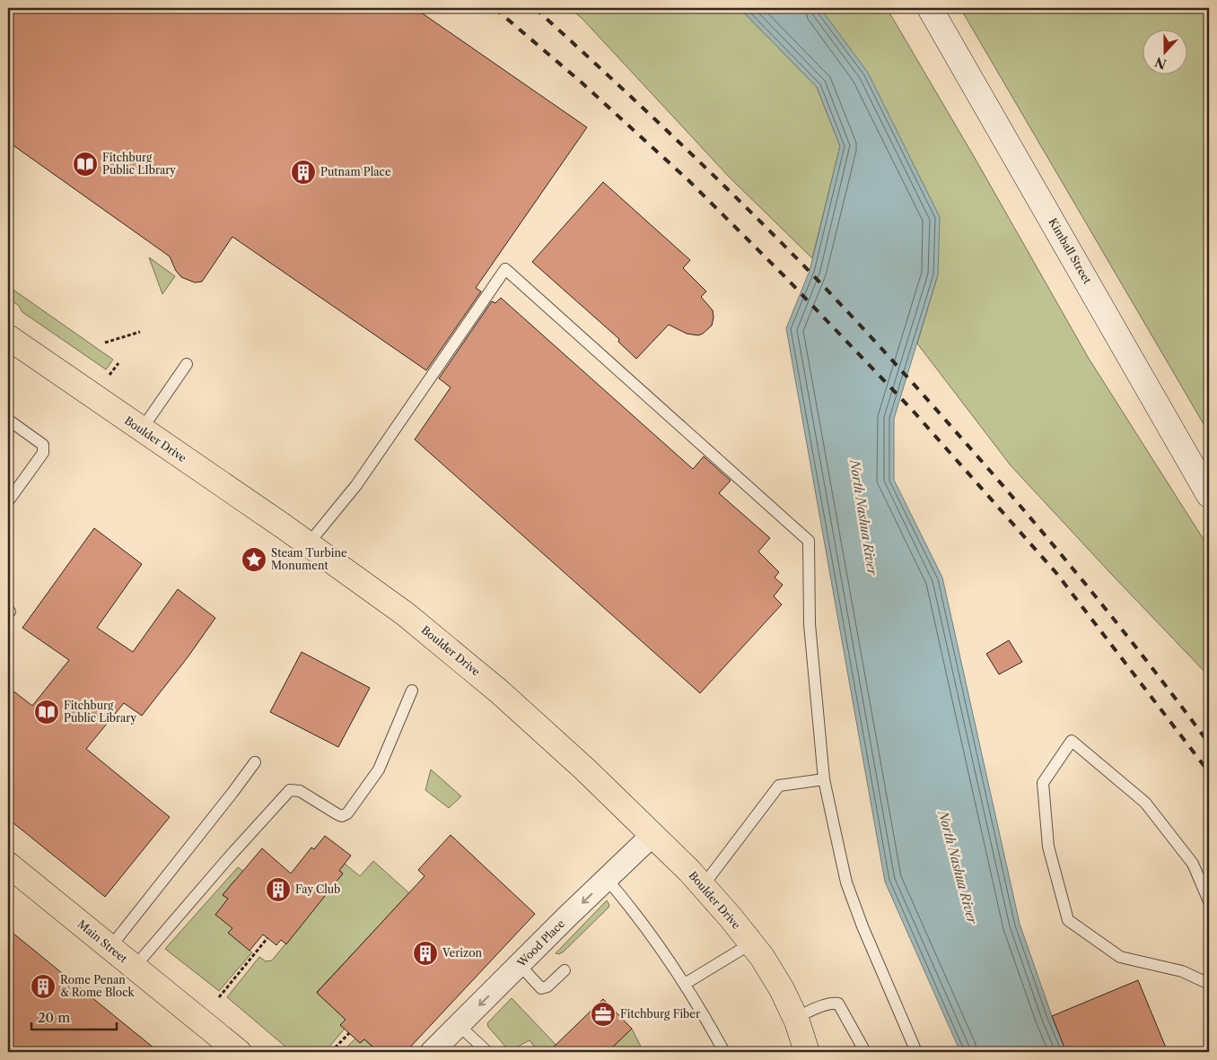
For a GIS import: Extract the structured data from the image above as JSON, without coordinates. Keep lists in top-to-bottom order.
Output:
{
  "streets": {
    "highway": ["Boulder Drive", "Main Street"],
    "main road": ["Kimball Street"],
    "street": ["Wood Place"]
  },
  "crossings": [
    ["Boulder Drive", "Wood Place"]
  ],
  "one_way": ["Wood Place"],
  "water": ["North Nashua River"],
  "places": {
    "library": ["Fitchburg Public LIbrary", "Fitchburg Public Library"],
    "building": [
      "Putnam Place",
      "Fay Club",
      "Verizon",
      "Rome Penan & Rome Block"
    ],
    "place": ["Steam Turbine Monument"],
    "office": ["Fitchburg Fiber"]
  },
  "scale_bar": "20 m",
  "north": "bottom"
}
